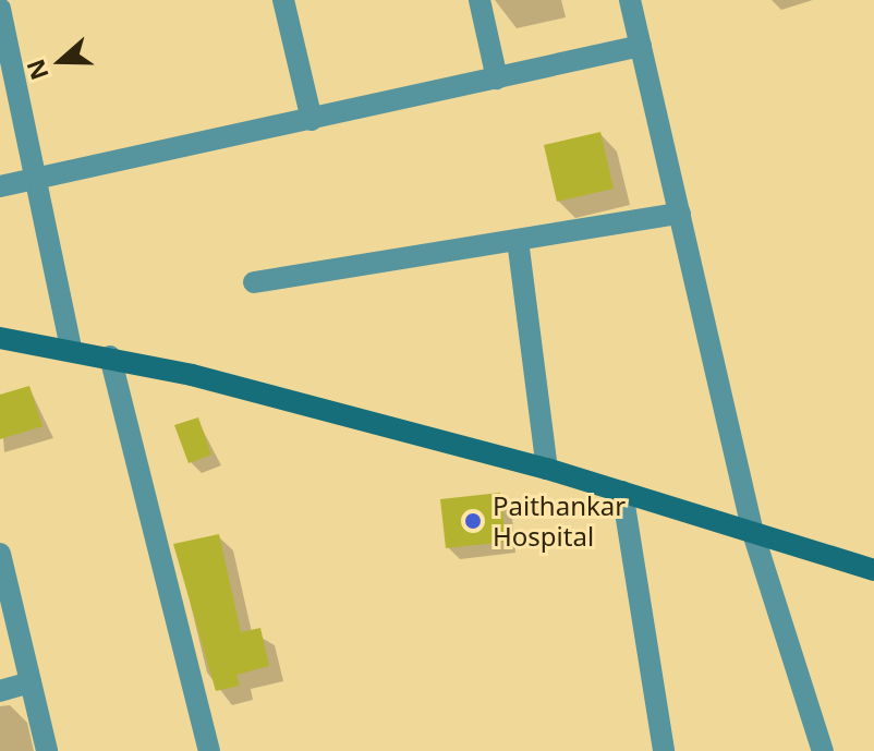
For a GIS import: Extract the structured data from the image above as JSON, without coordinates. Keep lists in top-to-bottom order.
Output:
{
  "places": ["Paithankar Hospital"],
  "north": "left"
}
